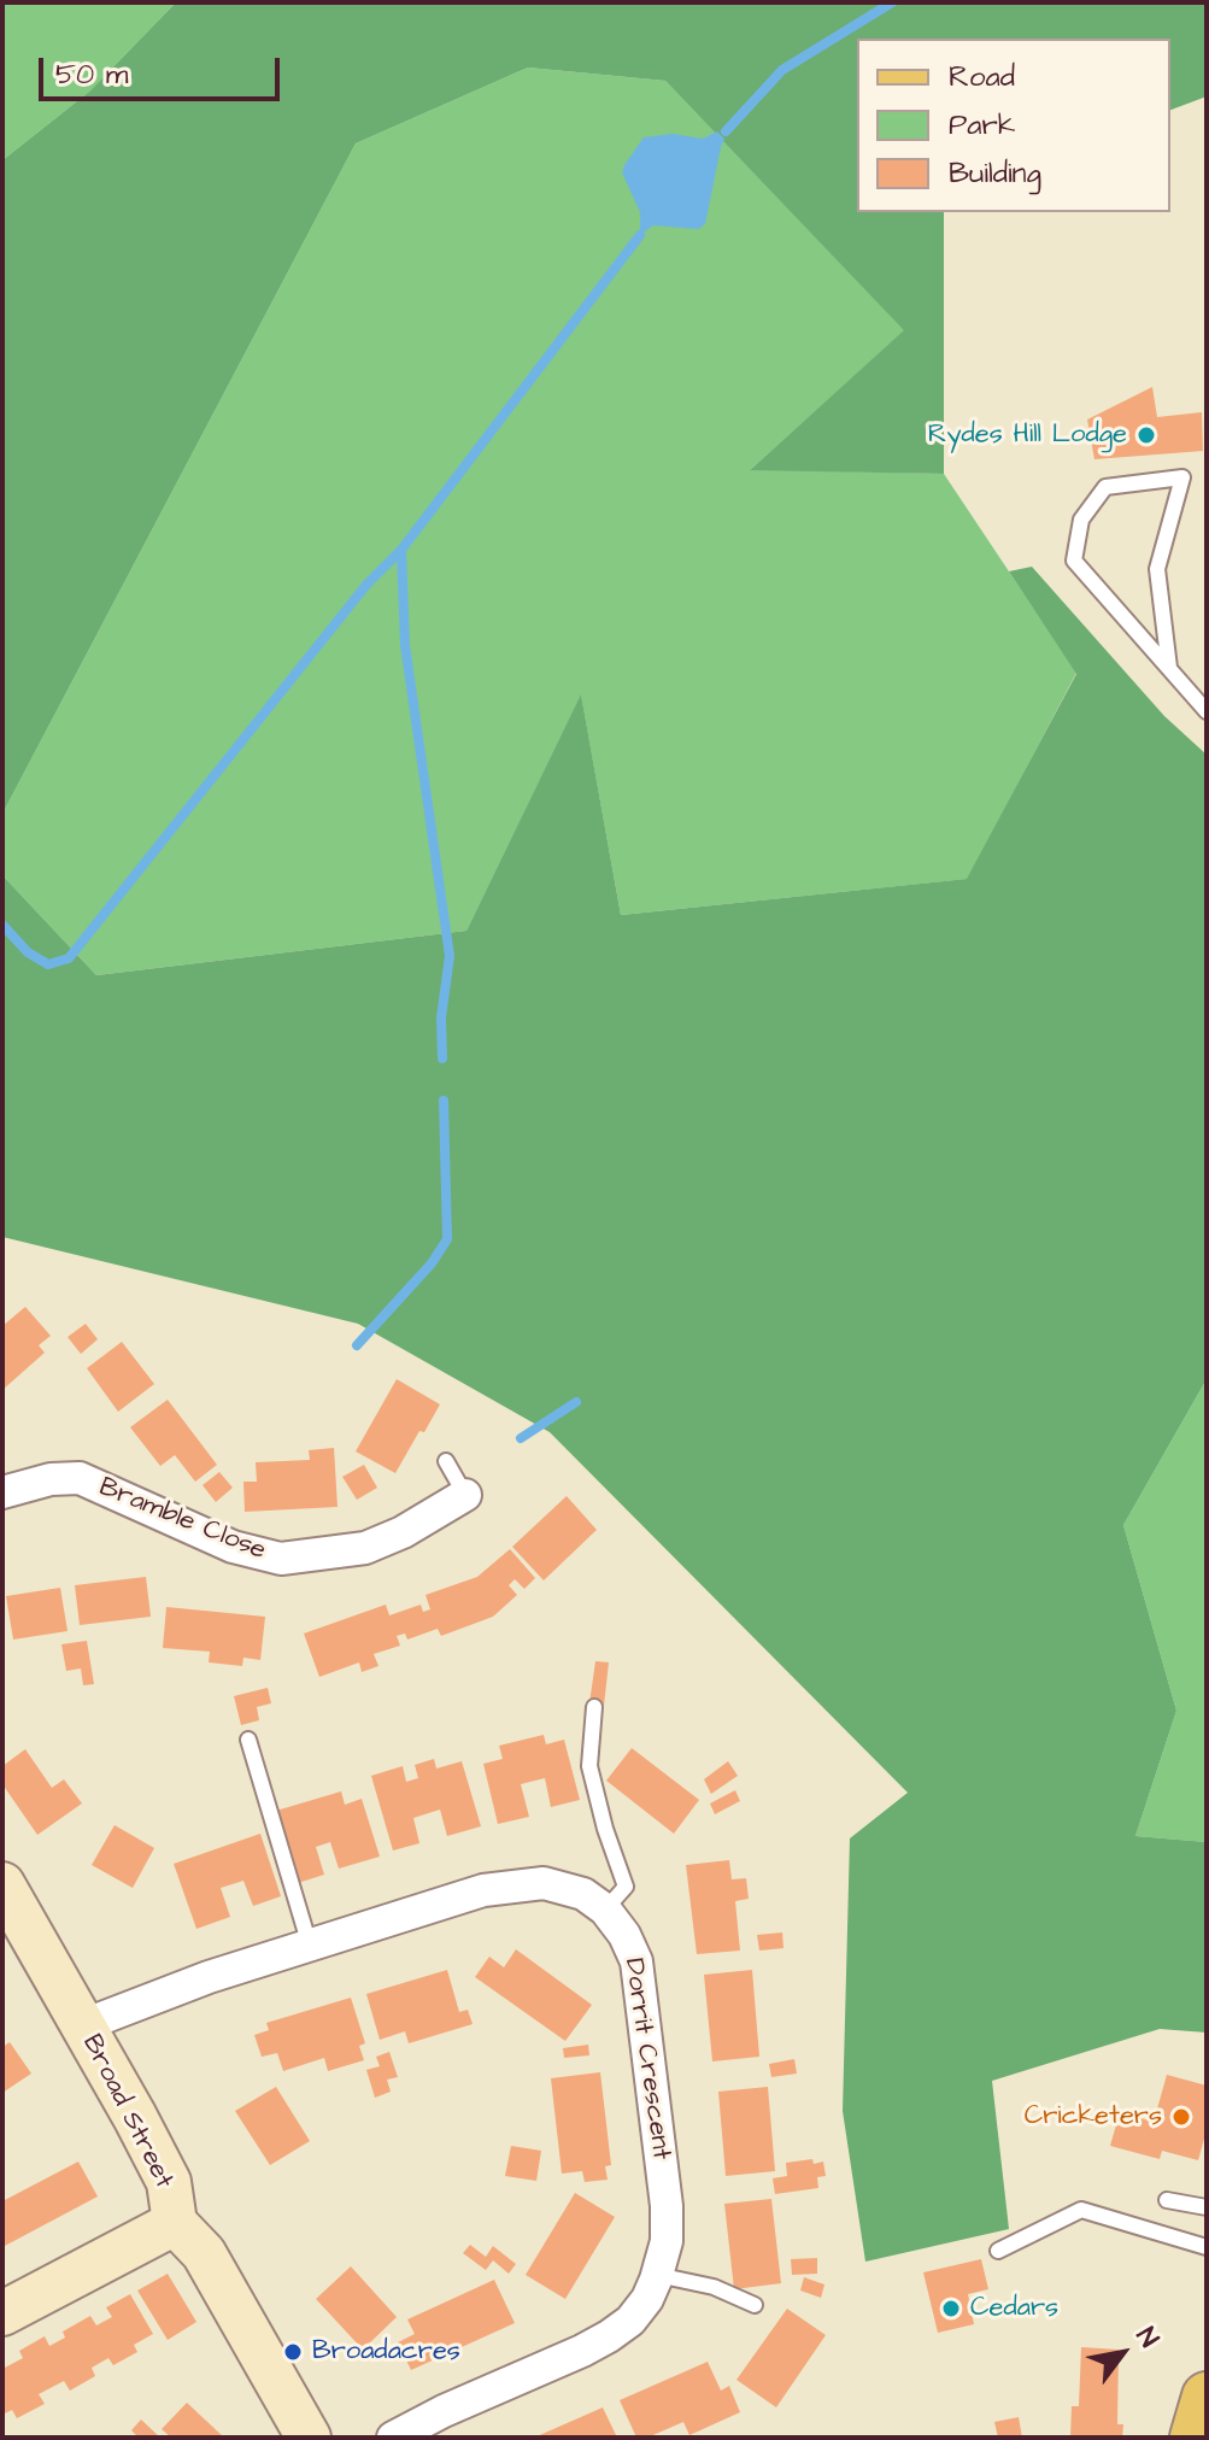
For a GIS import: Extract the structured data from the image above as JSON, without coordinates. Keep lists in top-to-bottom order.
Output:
{
  "streets": {
    "street": ["Bramble Close", "Dorrit Crescent", "Broad Street"]
  },
  "places": [
    "Rydes Hill Lodge",
    "Cricketers",
    "Cedars",
    "Broadacres"
  ],
  "legend": ["Road", "Park", "Building"],
  "scale_bar": "50 m",
  "north": "top right"
}
